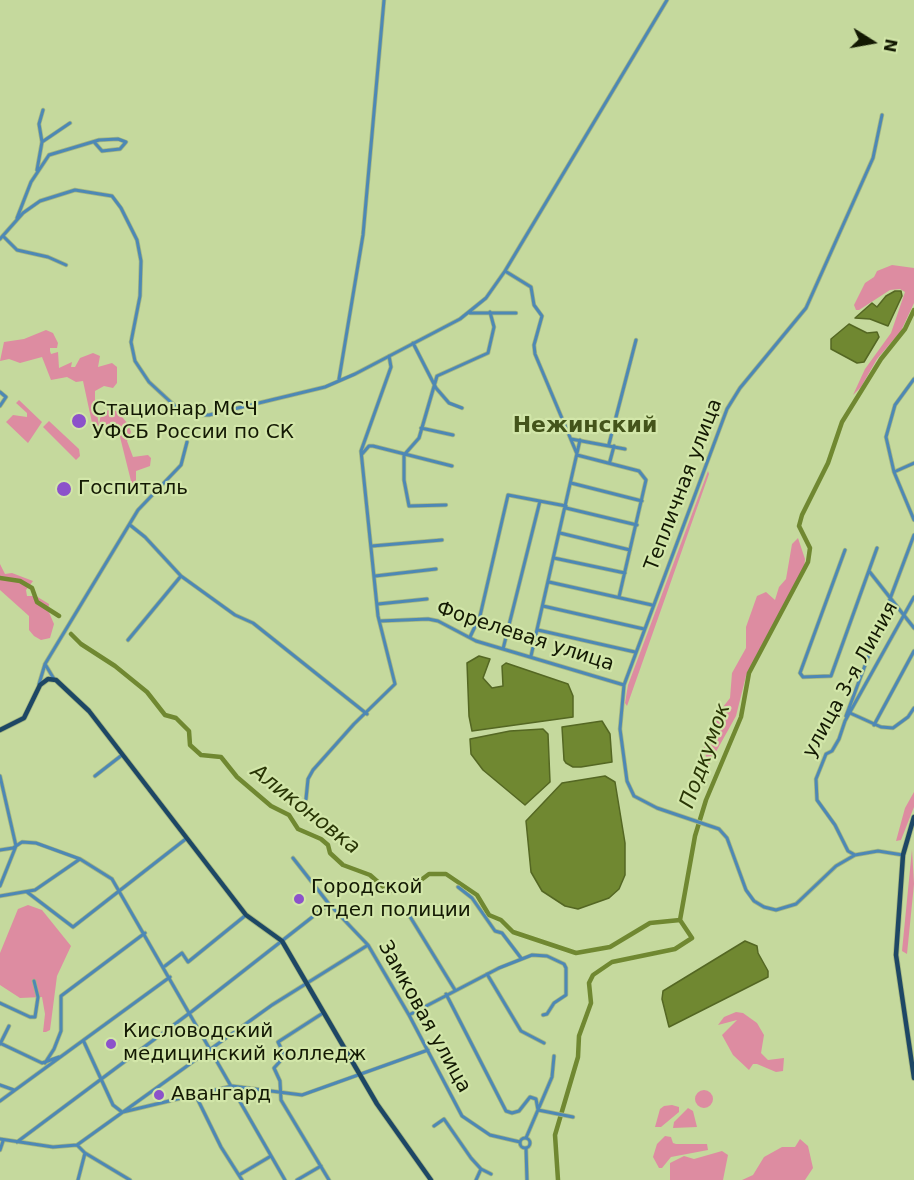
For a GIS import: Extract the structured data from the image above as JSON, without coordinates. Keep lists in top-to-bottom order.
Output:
{
  "streets": {
    "street": [
      "Тепличная улица",
      "Форелевая улица",
      "улица 3-я Линия",
      "Замковая улица"
    ]
  },
  "crossings": [
    ["Тепличная улица", "Форелевая улица"],
    ["Тепличная улица", "улица 3-я Линия"]
  ],
  "districts": ["Нежинский"],
  "water": ["Подкумок", "Аликоновка"],
  "places": [
    "Стационар МСЧ УФСБ России по СК",
    "Госпиталь",
    "Городской отдел полиции",
    "Кисловодский медицинский колледж",
    "Авангард"
  ],
  "north": "right"
}
